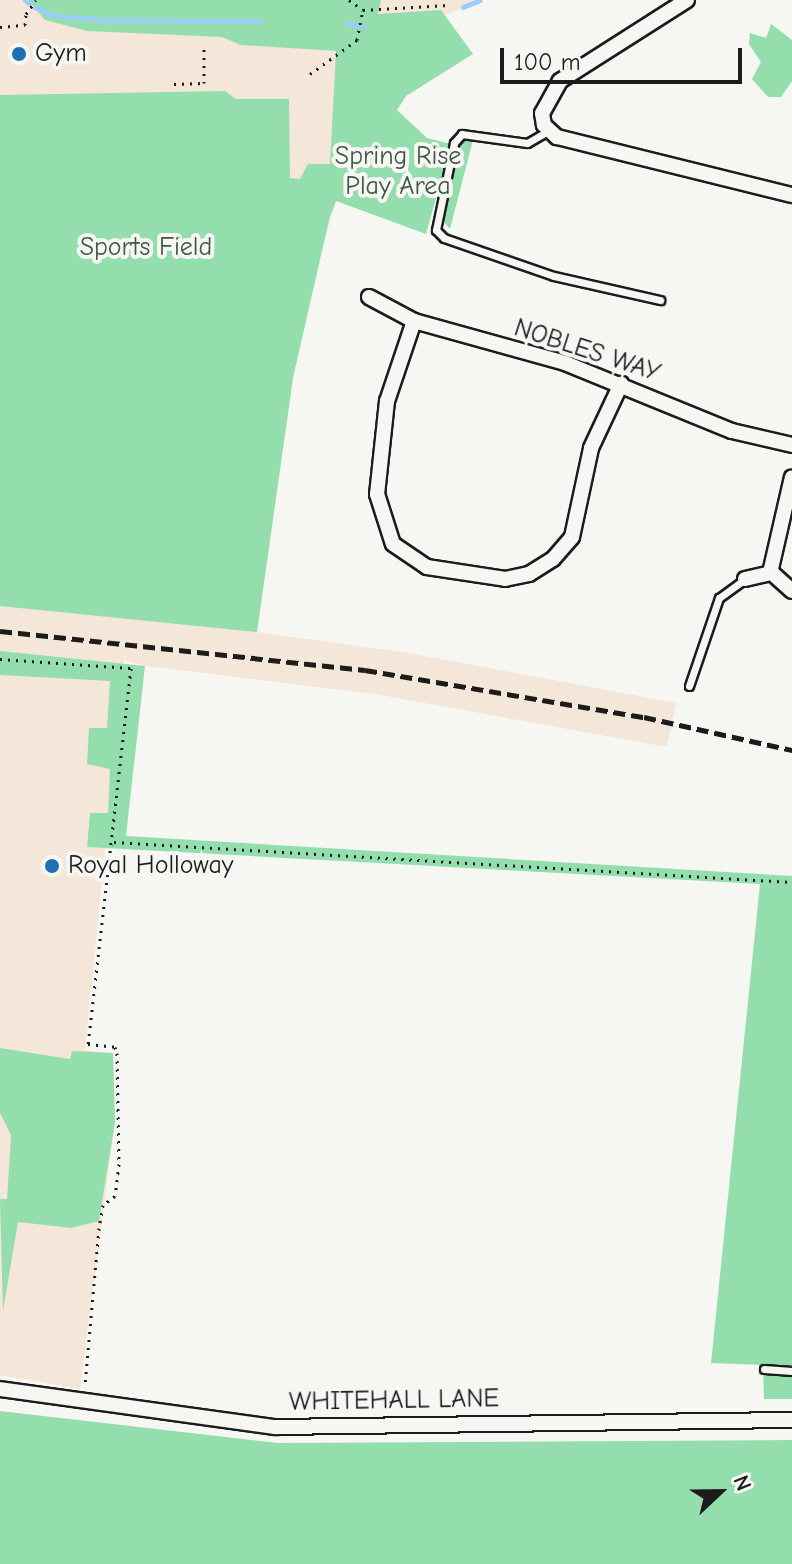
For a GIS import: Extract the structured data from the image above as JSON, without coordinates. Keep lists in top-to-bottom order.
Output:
{
  "streets": {
    "street": ["NOBLES WAY", "WHITEHALL LANE"]
  },
  "parks": ["Spring Rise Play Area", "Sports Field"],
  "places": ["Gym", "Royal Holloway"],
  "scale_bar": "100 m",
  "north": "right"
}
